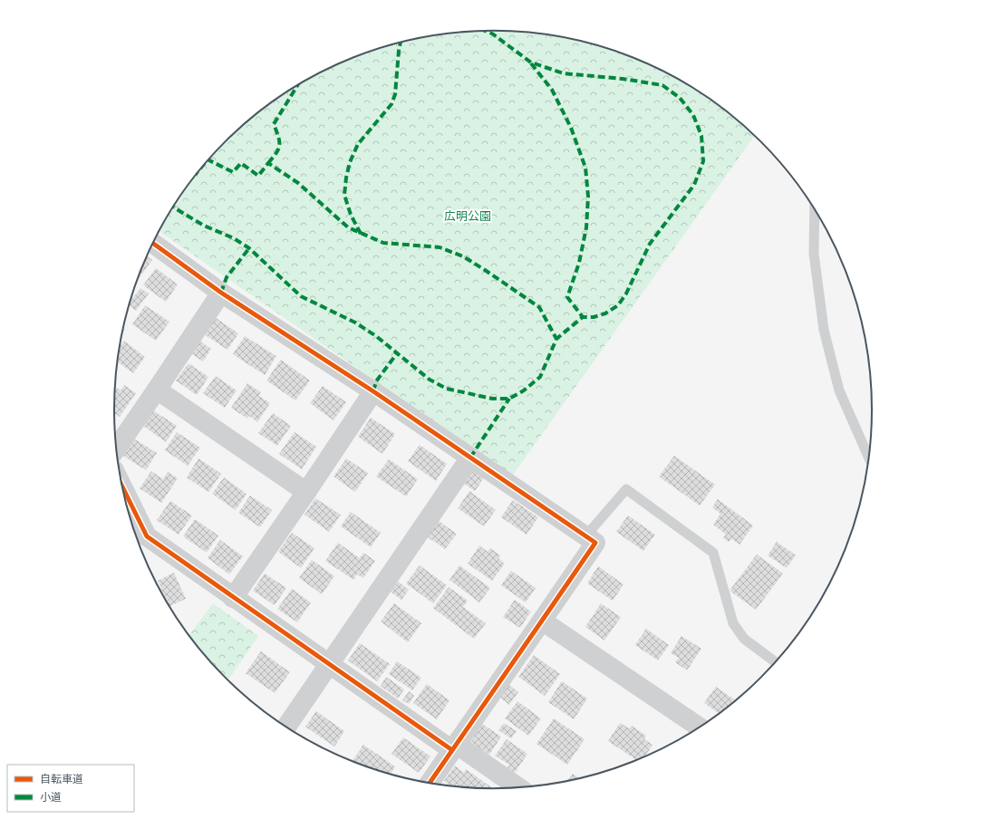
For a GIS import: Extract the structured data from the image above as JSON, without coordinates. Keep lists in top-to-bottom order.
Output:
{
  "parks": ["広明公園"],
  "legend": ["自転車道", "小道"]
}
